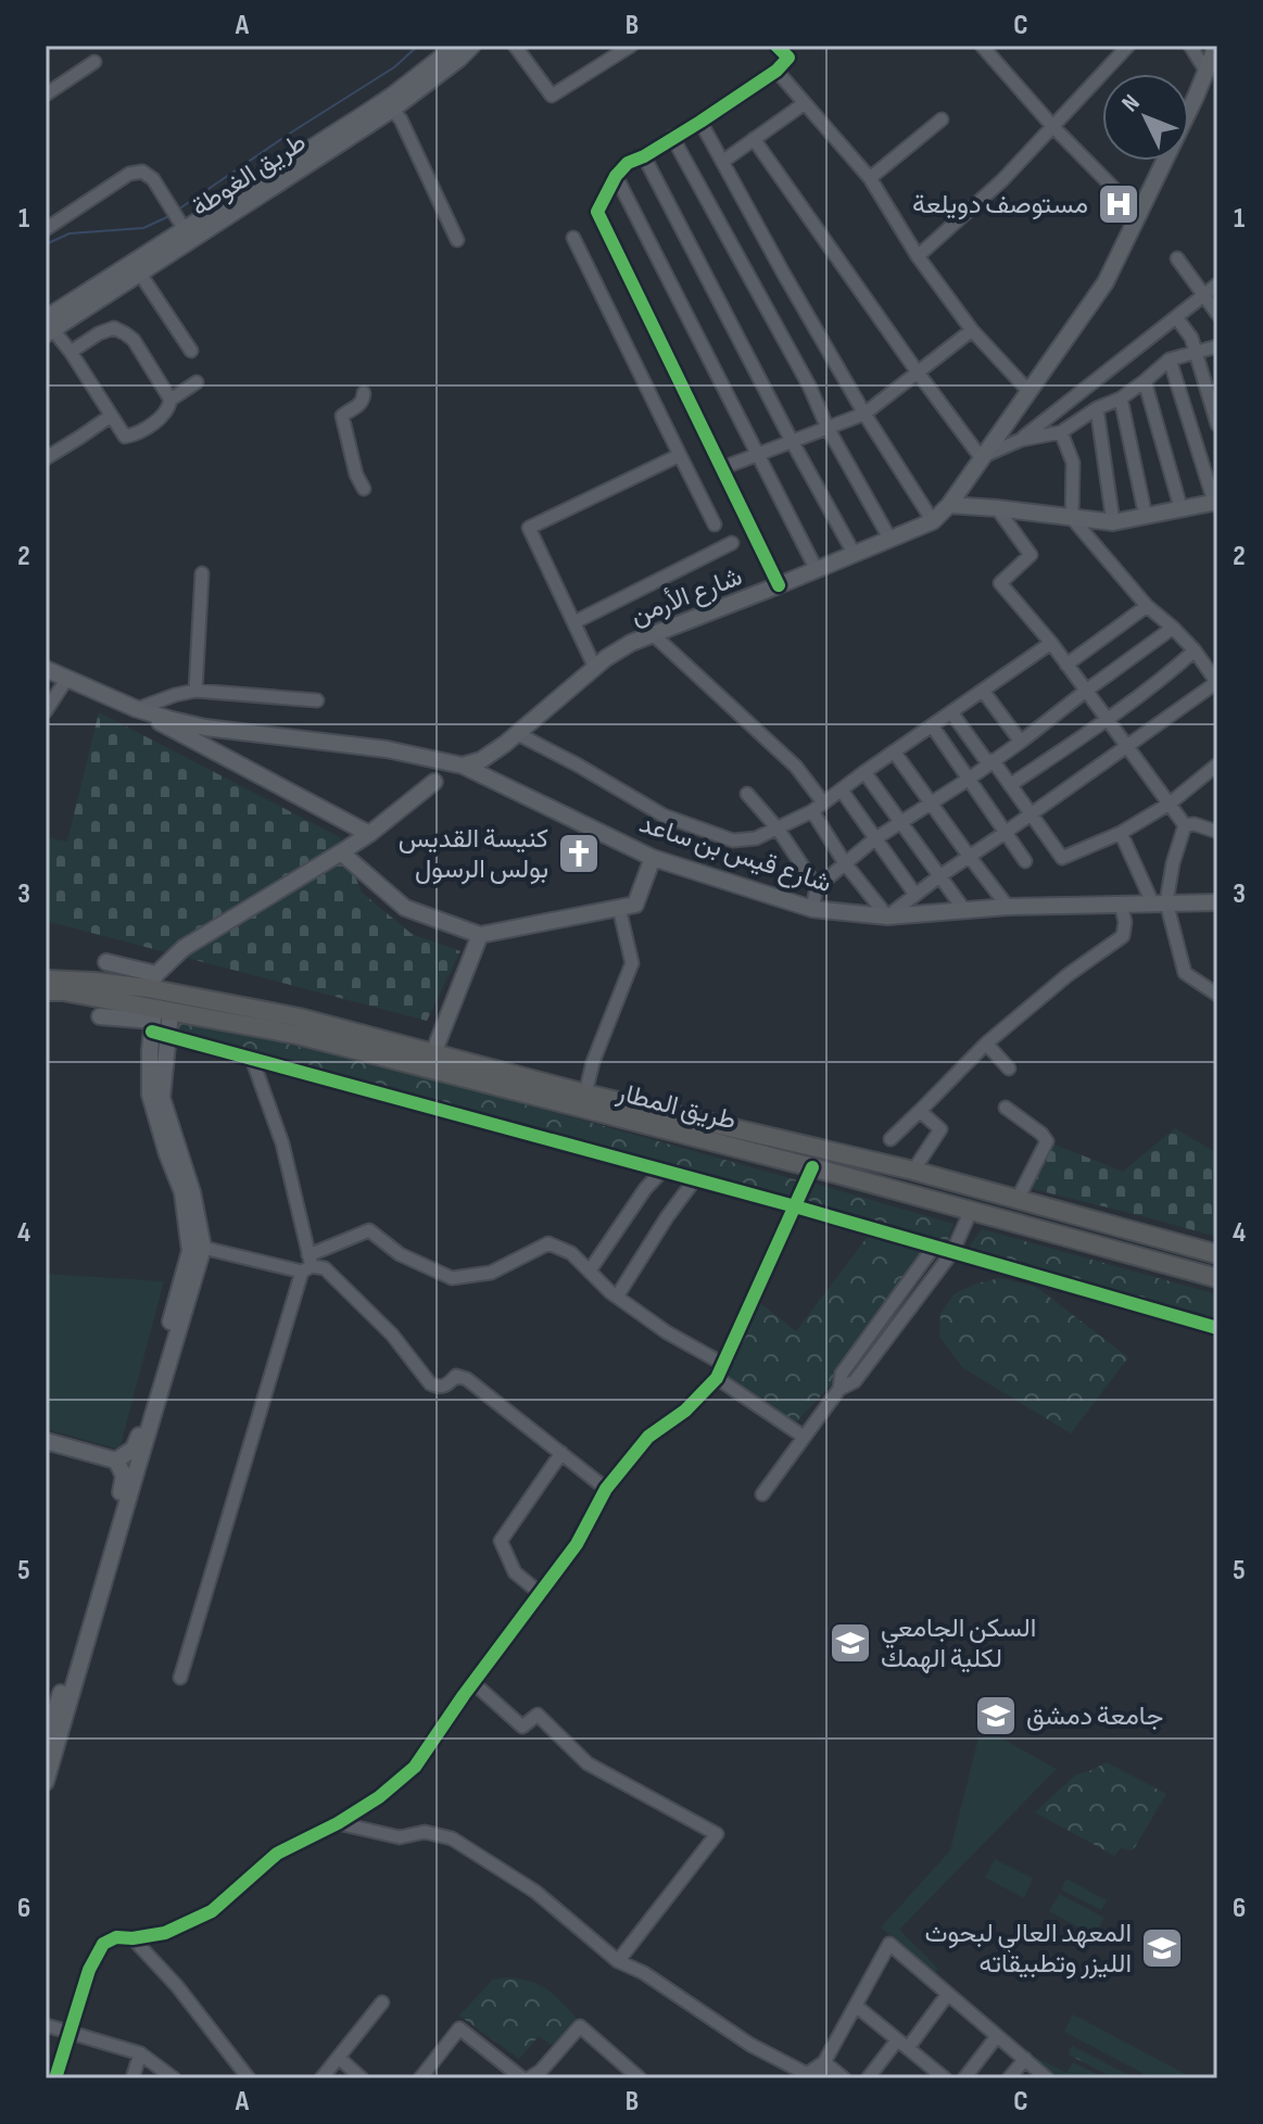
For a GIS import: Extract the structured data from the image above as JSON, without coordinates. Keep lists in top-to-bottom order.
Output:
{
  "streets": {
    "highway": ["طريق المطار"],
    "main road": ["طريق الغوطة", "شارع الأرمن", "شارع قيس بن ساعد"]
  },
  "crossings": [
    ["شارع الأرمن", "شارع قيس بن ساعد"]
  ],
  "places": {
    "hospital": ["مستوصف دويلعة"],
    "church": ["كنيسة القديس بولس الرسول"],
    "school or university": ["السكن الجامعي لكلية الهمك", "جامعة دمشق", "المعهد العالي لبحوث الليزر وتطبيقاته"]
  },
  "north": "top left",
  "grid": {
    "columns": ["A", "B", "C"],
    "rows": [
      "1",
      "2",
      "3",
      "4",
      "5",
      "6"
    ]
  }
}
